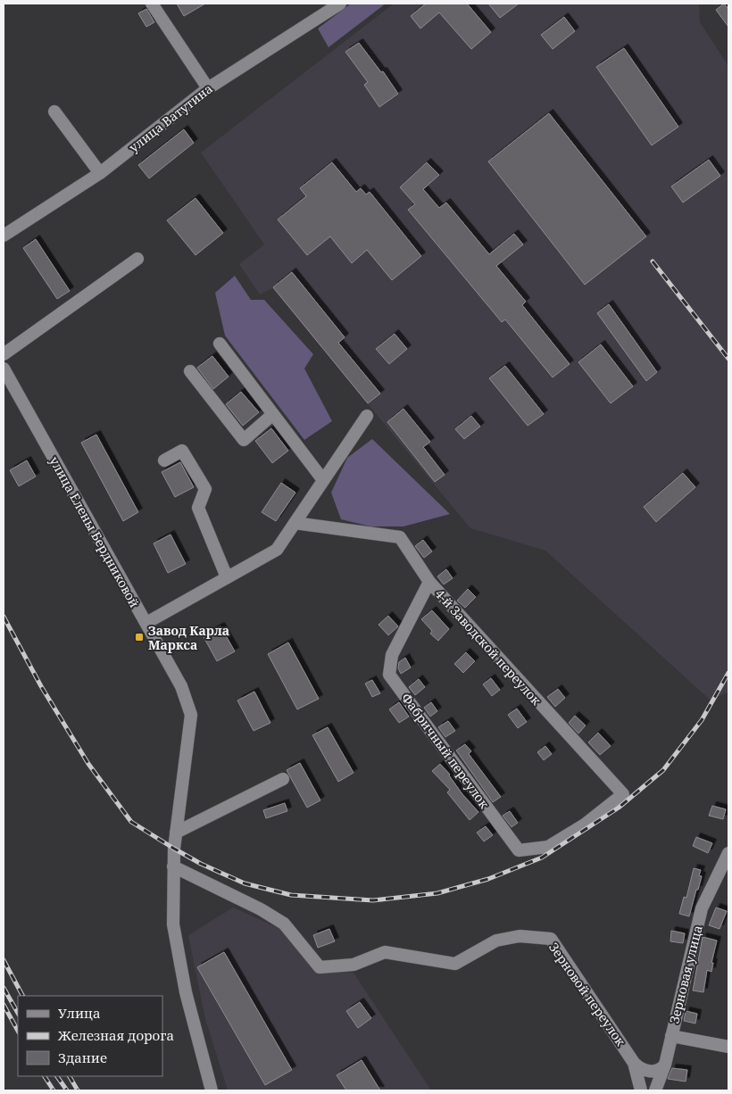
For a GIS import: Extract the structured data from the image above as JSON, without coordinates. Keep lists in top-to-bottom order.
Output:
{
  "streets": {
    "street": [
      "улица Ватутина",
      "улица Елены Бердниковой",
      "4-й Заводской переулок",
      "Фабричный переулок",
      "Зерновая улица",
      "Зерновой переулок"
    ]
  },
  "crossings": [
    ["улица Елены Бердниковой", "Зерновой переулок"],
    ["4-й Заводской переулок", "Фабричный переулок"]
  ],
  "places": {
    "transit": ["Завод Карла Маркса"]
  },
  "legend": ["Улица", "Железная дорога", "Здание"]
}
